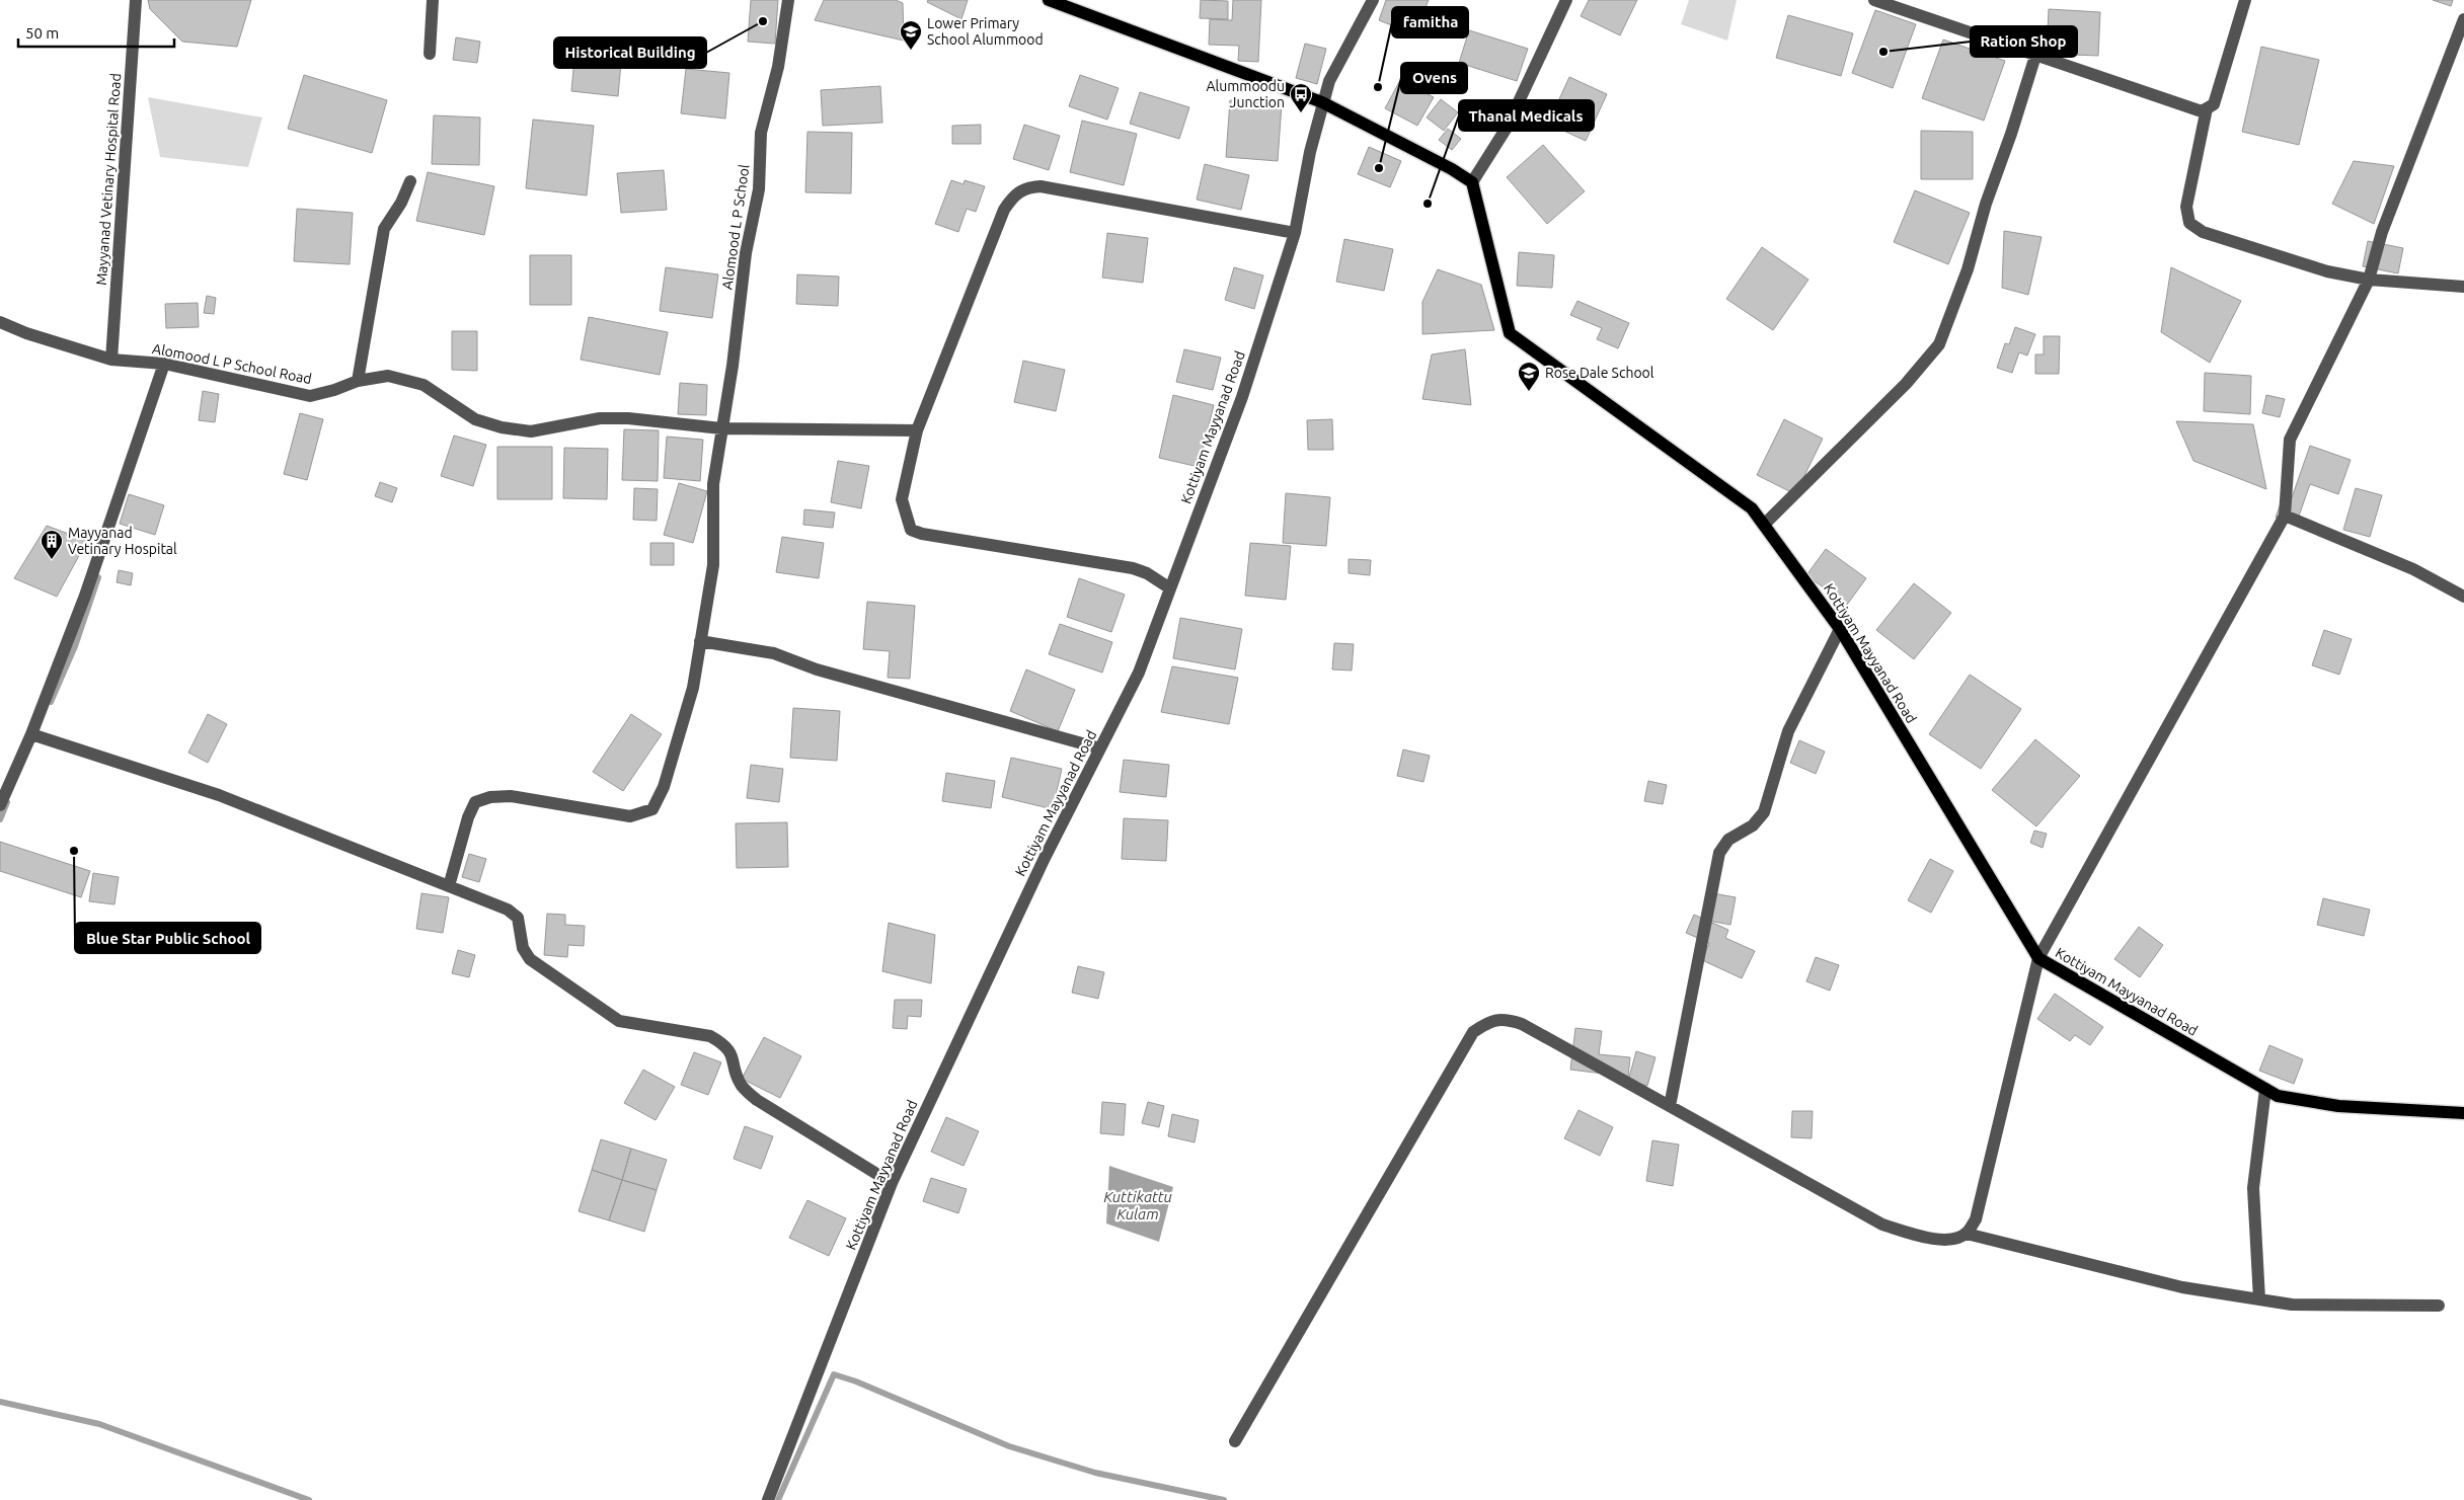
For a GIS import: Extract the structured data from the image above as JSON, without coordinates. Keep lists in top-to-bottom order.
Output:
{
  "streets": {
    "main road": ["Kottiyam Mayyanad Road"],
    "street": ["Mayyanad Vetinary Hospital Road", "Alomood L P School", "Alomood L P School Road"]
  },
  "crossings": [
    ["Mayyanad Vetinary Hospital Road", "Alomood L P School Road"],
    ["Alomood L P School", "Alomood L P School Road"]
  ],
  "water": ["Kuttikattu Kulam"],
  "places": {
    "other": [
      "Historical Building",
      "Ration Shop",
      "famitha",
      "Ovens",
      "Thanal Medicals",
      "Blue Star Public School"
    ],
    "school or university": ["Lower Primary School Alummood", "Rose Dale School"],
    "bus stop": ["Alummoodu Junction"],
    "building": ["Mayyanad Vetinary Hospital"]
  },
  "scale_bar": "50 m"
}
